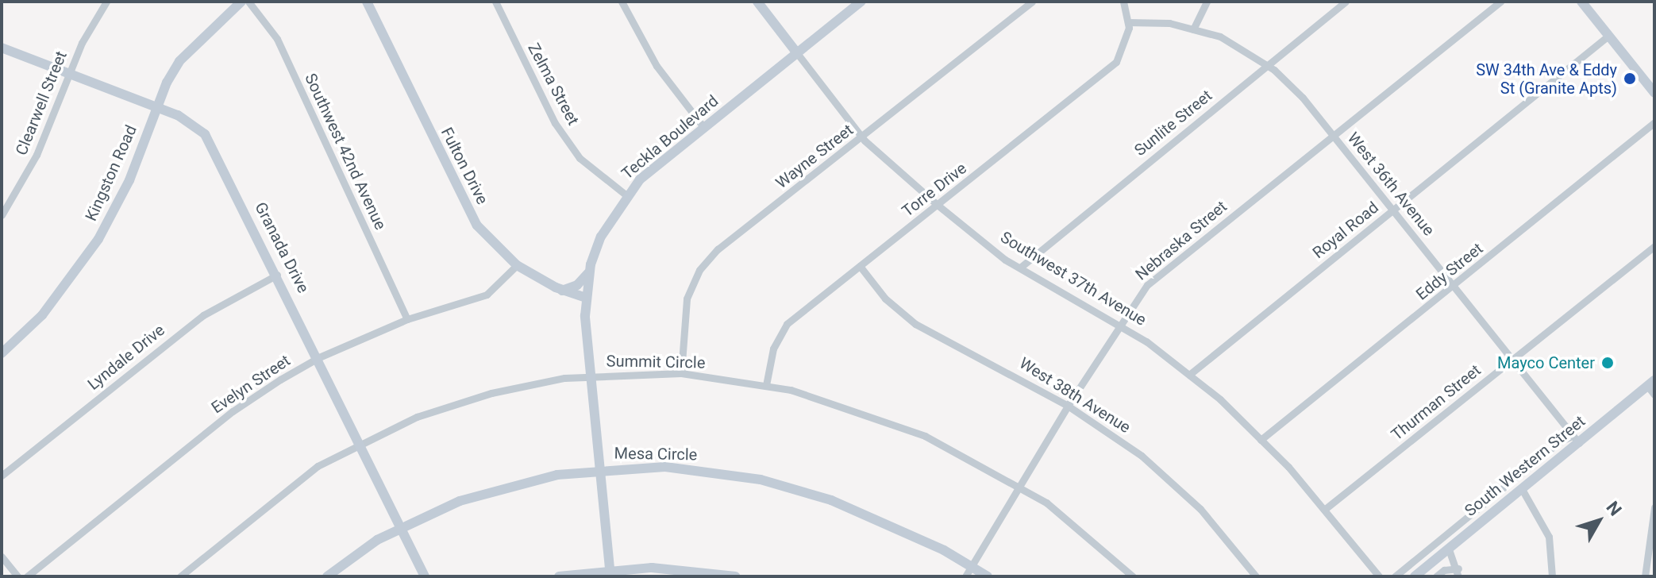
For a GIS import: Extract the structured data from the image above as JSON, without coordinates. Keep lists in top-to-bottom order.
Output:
{
  "streets": {
    "street": [
      "Zelma Street",
      "Clearwell Street",
      "Sunlite Street",
      "Teckla Boulevard",
      "Southwest 42nd Avenue",
      "Wayne Street",
      "Fulton Drive",
      "Kingston Road",
      "West 36th Avenue",
      "Torre Drive",
      "Royal Road",
      "Nebraska Street",
      "Granada Drive",
      "Eddy Street",
      "Southwest 37th Avenue",
      "Lyndale Drive",
      "Summit Circle",
      "Evelyn Street",
      "West 38th Avenue",
      "Thurman Street",
      "Mesa Circle",
      "South Western Street"
    ]
  },
  "crossings": [
    ["Zelma Street", "Teckla Boulevard"],
    ["Clearwell Street", "Granada Drive"],
    ["Sunlite Street", "West 36th Avenue"],
    ["Sunlite Street", "Southwest 37th Avenue"],
    ["Teckla Boulevard", "Fulton Drive"],
    ["Teckla Boulevard", "Southwest 37th Avenue"],
    ["Teckla Boulevard", "Summit Circle"],
    ["Teckla Boulevard", "Mesa Circle"],
    ["Southwest 42nd Avenue", "Evelyn Street"],
    ["Wayne Street", "Southwest 37th Avenue"],
    ["Wayne Street", "Summit Circle"],
    ["Fulton Drive", "Evelyn Street"],
    ["Kingston Road", "Granada Drive"],
    ["West 36th Avenue", "Torre Drive"],
    ["West 36th Avenue", "Royal Road"],
    ["West 36th Avenue", "Nebraska Street"],
    ["West 36th Avenue", "Eddy Street"],
    ["West 36th Avenue", "Thurman Street"],
    ["West 36th Avenue", "South Western Street"],
    ["Torre Drive", "Southwest 37th Avenue"],
    ["Torre Drive", "Summit Circle"],
    ["Torre Drive", "West 38th Avenue"],
    ["Royal Road", "Southwest 37th Avenue"],
    ["Nebraska Street", "Southwest 37th Avenue"],
    ["Nebraska Street", "Summit Circle"],
    ["Nebraska Street", "West 38th Avenue"],
    ["Nebraska Street", "Mesa Circle"],
    ["Granada Drive", "Lyndale Drive"],
    ["Granada Drive", "Summit Circle"],
    ["Granada Drive", "Evelyn Street"],
    ["Granada Drive", "Mesa Circle"],
    ["Eddy Street", "Southwest 37th Avenue"],
    ["Southwest 37th Avenue", "Thurman Street"]
  ],
  "places": ["SW 34th Ave & Eddy St (Granite Apts)", "Mayco Center"],
  "north": "top right"
}
